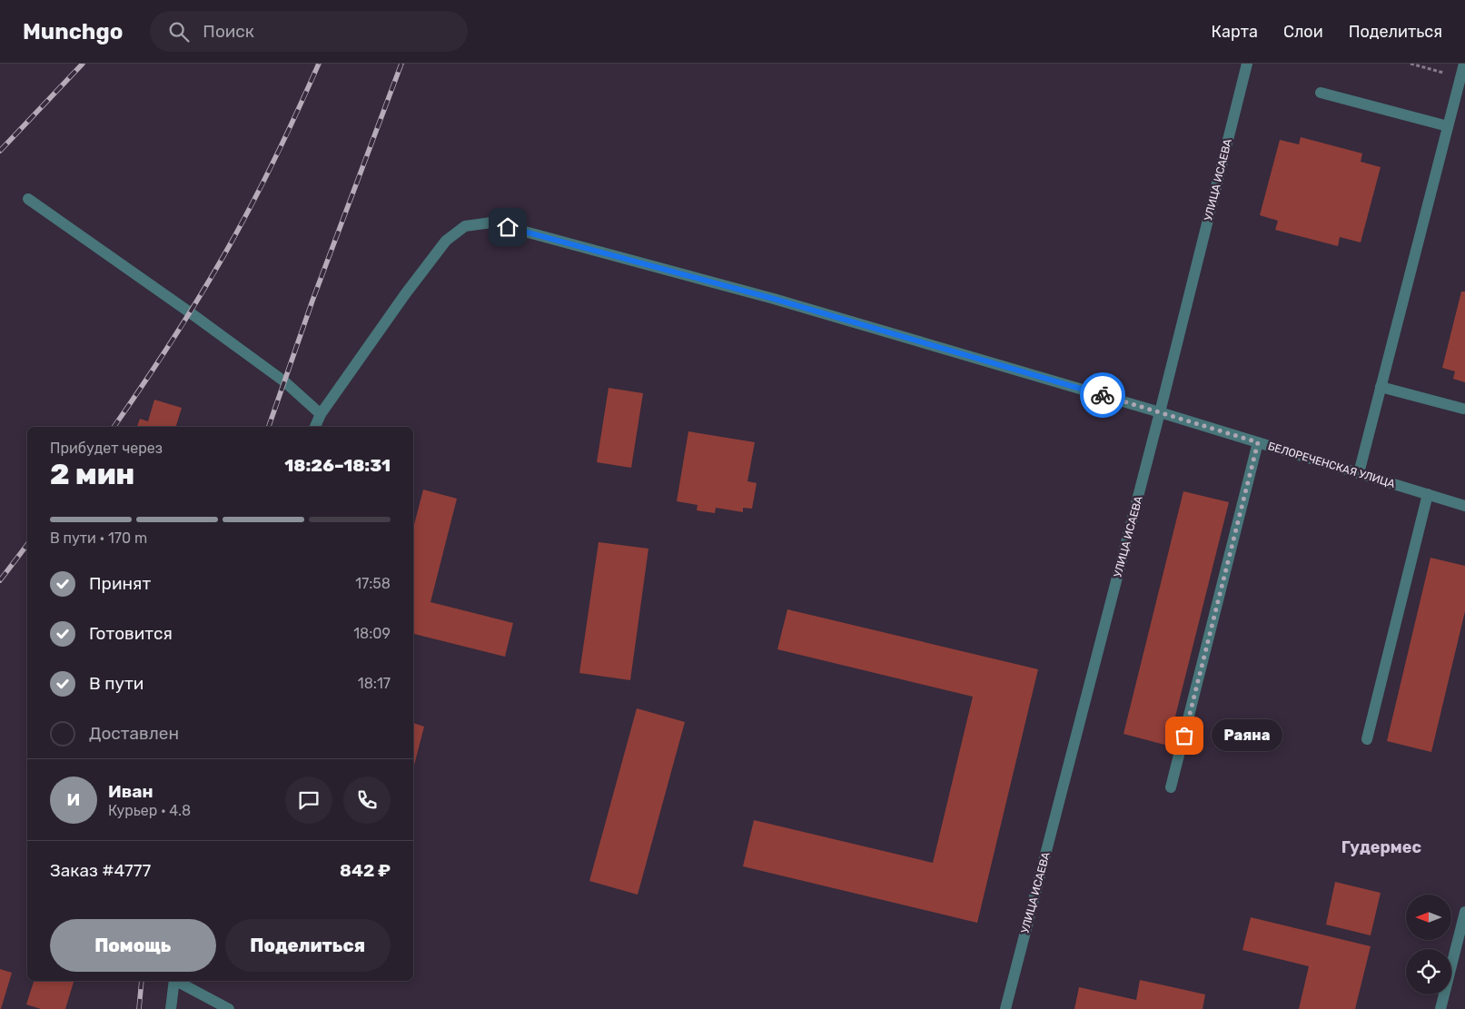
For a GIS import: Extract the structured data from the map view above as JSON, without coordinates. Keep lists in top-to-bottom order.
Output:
{
  "streets": {
    "street": ["УЛИЦА ИСАЕВА", "БЕЛОРЕЧЕНСКАЯ УЛИЦА"]
  },
  "crossings": [
    ["УЛИЦА ИСАЕВА", "БЕЛОРЕЧЕНСКАЯ УЛИЦА"]
  ],
  "districts": ["Гудермес"],
  "places": ["Раяна"],
  "north": "left",
  "page": {
    "header": "Munchgo",
    "search": "Поиск",
    "nav": ["Карта", "Слои", "Поделиться"],
    "heading": ["2 мин", "Прибудет через", "18:26–18:31"],
    "panel": [
      "Иван",
      "Курьер · 4.8",
      "Заказ #4777",
      "842 ₽"
    ],
    "bar": "В пути · 170 m",
    "list": [
      ["Принят", "17:58"],
      ["Готовится", "18:09"],
      ["В пути", "18:17"],
      "Доставлен"
    ],
    "bubble": "Раяна",
    "round": "И",
    "buttons": ["Помощь", "Поделиться"]
  }
}
